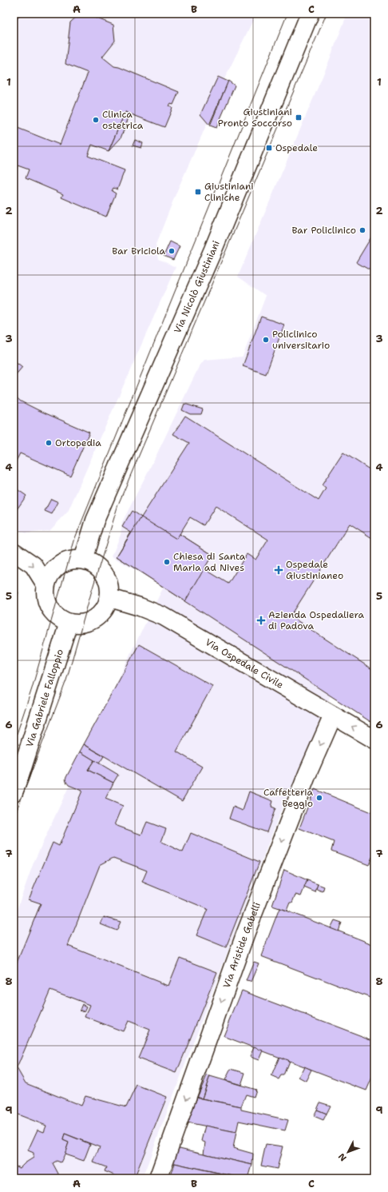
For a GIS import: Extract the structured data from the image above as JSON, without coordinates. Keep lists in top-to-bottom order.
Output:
{
  "streets": {
    "street": [
      "Via Nicolò Giustiniani",
      "Via Ospedale Civile",
      "Via Gabriele Falloppio",
      "Via Aristide Gabelli"
    ]
  },
  "crossings": [
    ["Via Nicolò Giustiniani", "Via Ospedale Civile"],
    ["Via Nicolò Giustiniani", "Via Gabriele Falloppio"],
    ["Via Ospedale Civile", "Via Gabriele Falloppio"],
    ["Via Ospedale Civile", "Via Aristide Gabelli"]
  ],
  "one_way": ["Via Aristide Gabelli"],
  "places": {
    "transit": ["Giustiniani Pronto Soccorso", "Ospedale", "Giustiniani Cliniche"],
    "other": [
      "Clinica ostetrica",
      "Bar Policlinico",
      "Bar Briciola",
      "Policlinico universitario",
      "Ortopedia",
      "Chiesa di Santa Maria ad Nives",
      "Caffetteria Beggio"
    ],
    "health": ["Ospedale Giustinianeo", "Azienda Ospedaliera di Padova"]
  },
  "north": "bottom left",
  "grid": {
    "columns": ["A", "B", "C"],
    "rows": [
      "1",
      "2",
      "3",
      "4",
      "5",
      "6",
      "7",
      "8",
      "9"
    ]
  }
}
